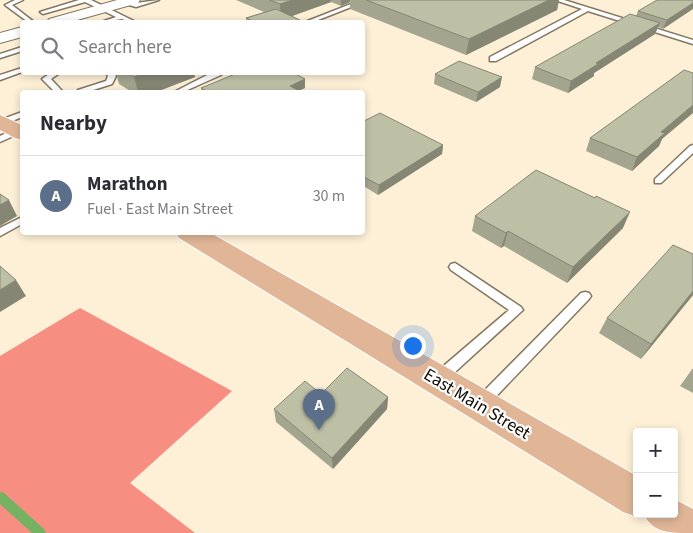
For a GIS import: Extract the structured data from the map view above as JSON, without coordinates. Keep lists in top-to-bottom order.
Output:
{
  "streets": {
    "main road": ["East Main Street"]
  },
  "page": {
    "search": "Search here",
    "heading": "Nearby",
    "list": [
      {
        "mark": "A",
        "name": "Marathon",
        "note": "Fuel · East Main Street",
        "value": "30 m"
      }
    ],
    "pins": "A",
    "map_buttons": ["+", "−"]
  }
}
